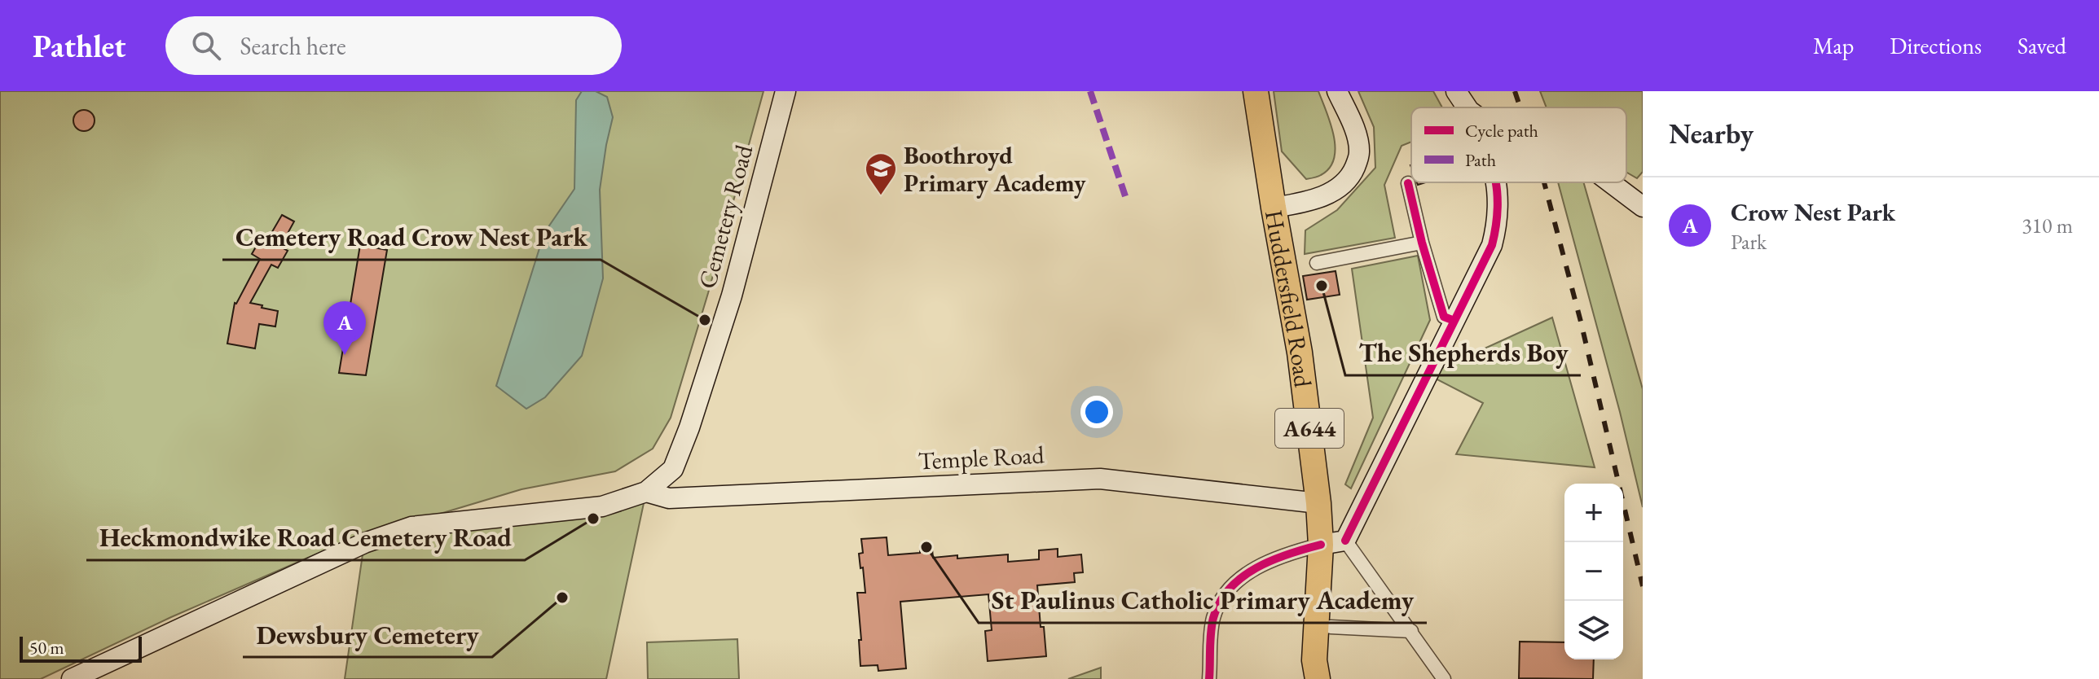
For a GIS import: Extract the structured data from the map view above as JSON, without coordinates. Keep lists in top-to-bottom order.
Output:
{
  "streets": {
    "highway": ["Huddersfield Road", "A644"],
    "main road": ["Cemetery Road", "Temple Road"]
  },
  "crossings": [
    ["Cemetery Road", "Temple Road"],
    ["Huddersfield Road", "Temple Road"]
  ],
  "places": {
    "school or university": ["Boothroyd Primary Academy"],
    "other": [
      "The Shepherds Boy",
      "Cemetery Road Crow Nest Park",
      "Heckmondwike Road Cemetery Road",
      "St Paulinus Catholic Primary Academy",
      "Dewsbury Cemetery"
    ]
  },
  "legend": ["Cycle path", "Path"],
  "scale_bar": "50 m",
  "page": {
    "header": "Pathlet",
    "search": "Search here",
    "nav": ["Map", "Directions", "Saved"],
    "heading": "Nearby",
    "list": [
      {
        "mark": "A",
        "name": "Crow Nest Park",
        "note": "Park",
        "value": "310 m"
      }
    ],
    "pins": "A",
    "map_buttons": ["+", "−"],
    "scale": "50 m"
  }
}
